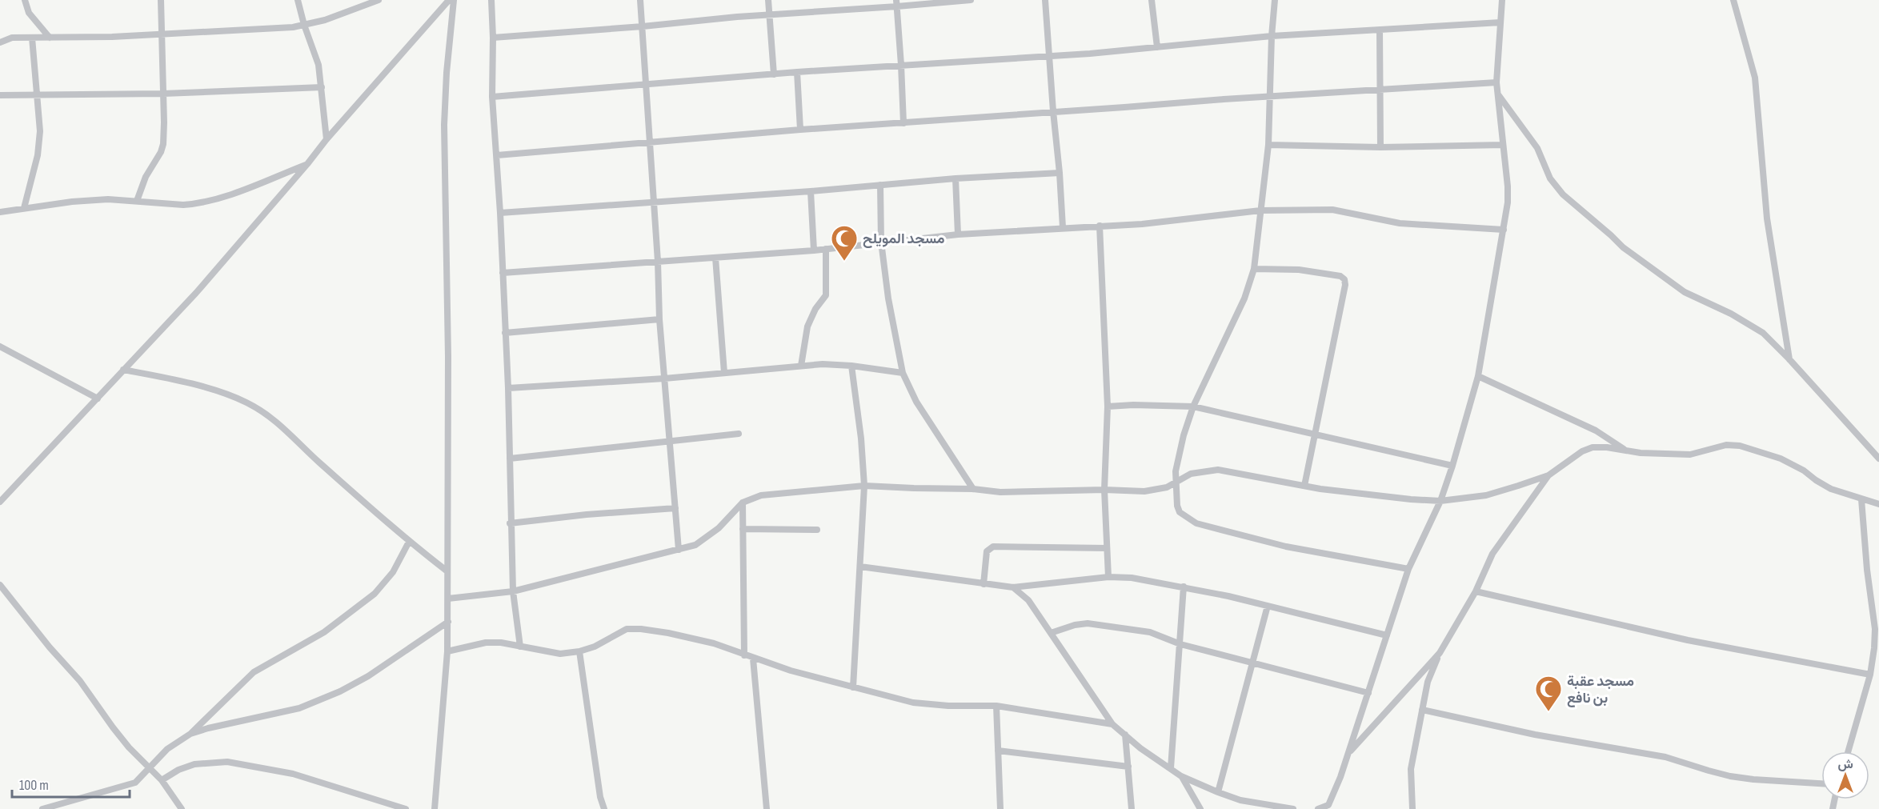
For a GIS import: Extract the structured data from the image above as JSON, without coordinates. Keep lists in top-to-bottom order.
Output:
{
  "places": {
    "mosque": ["مسجد المويلح", "مسجد عقبة بن نافع"]
  },
  "scale_bar": "100 m",
  "north": "top"
}
